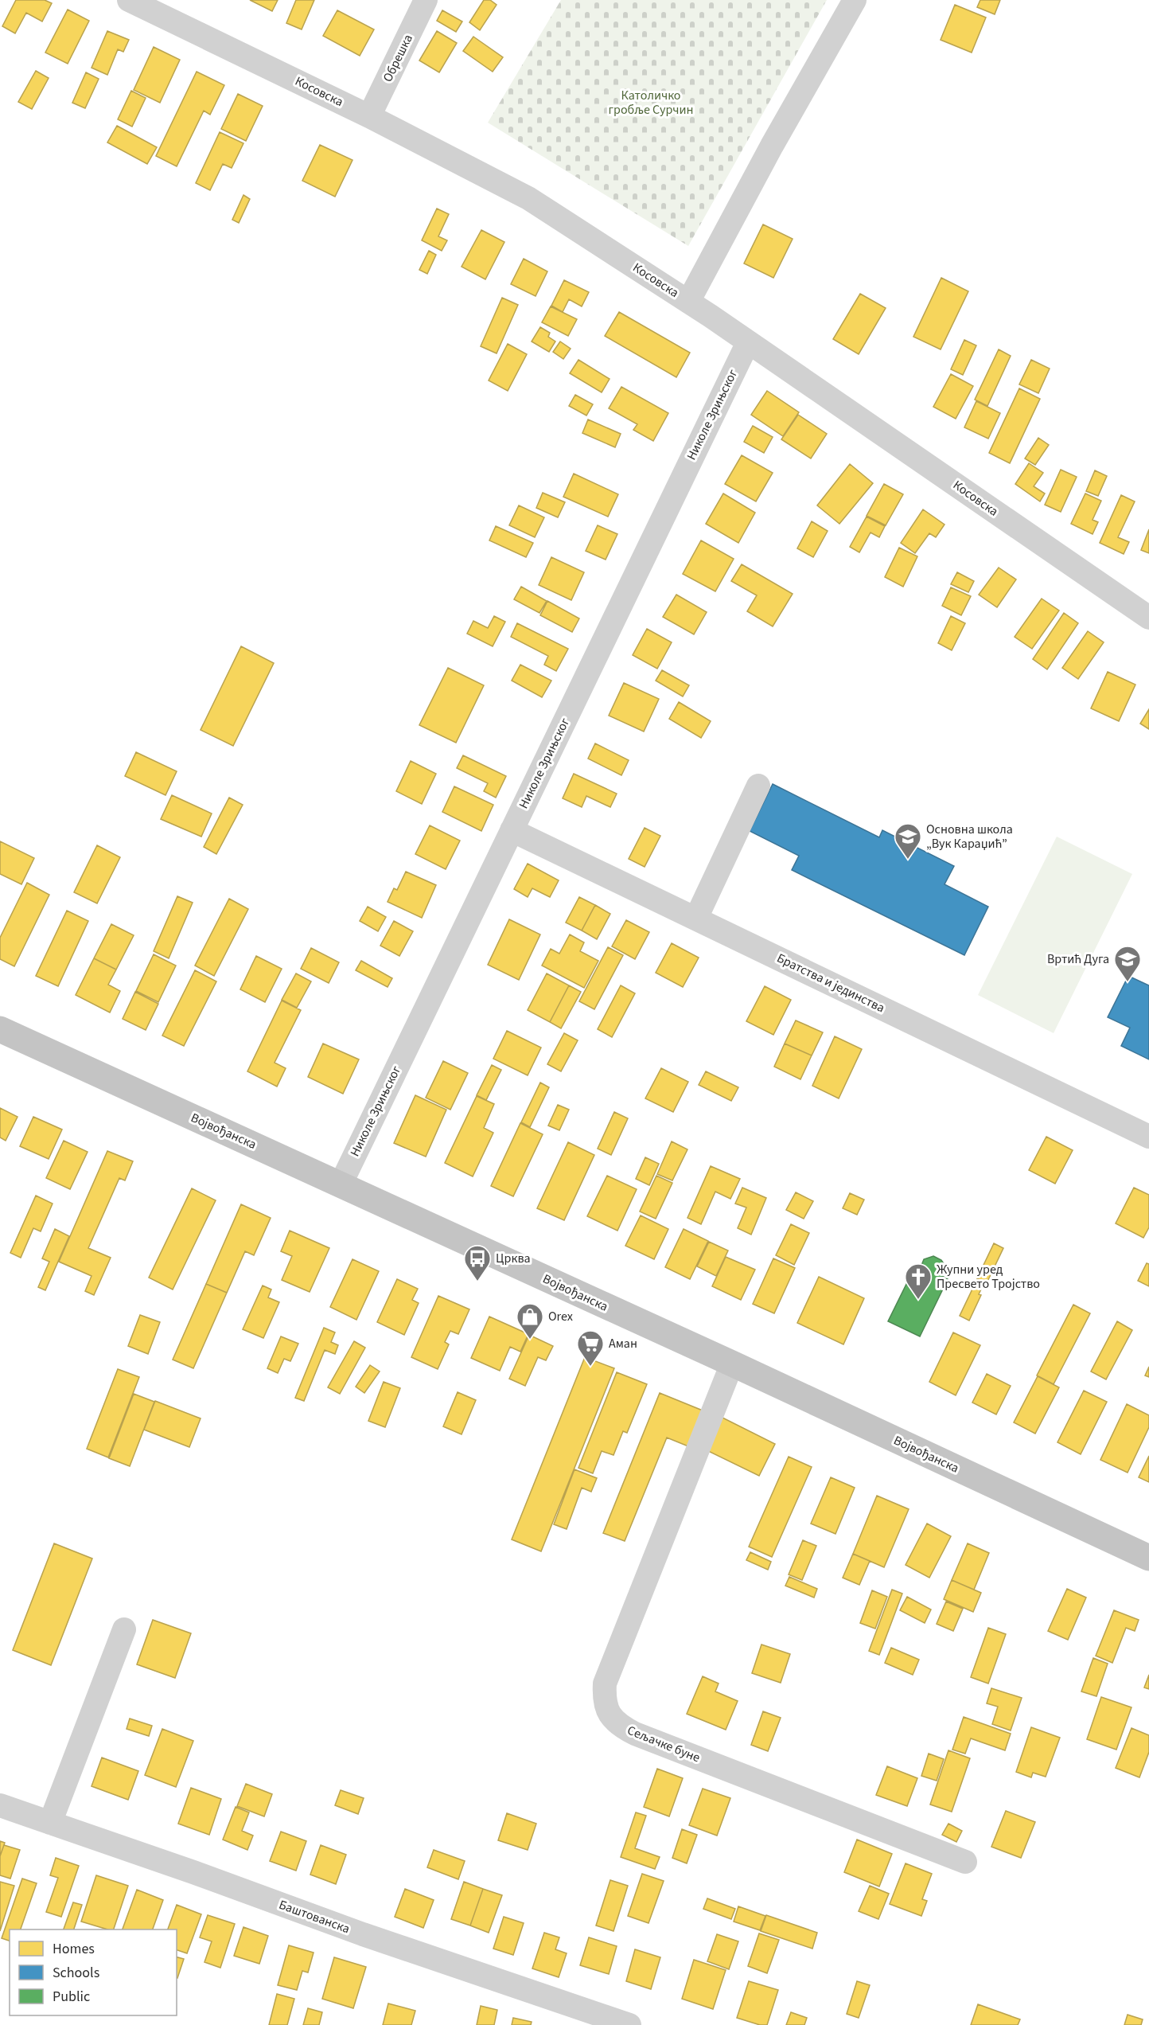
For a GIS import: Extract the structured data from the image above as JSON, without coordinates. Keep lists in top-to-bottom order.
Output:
{
  "streets": {
    "main road": ["Војвођанска"],
    "street": [
      "Обрешка",
      "Косовска",
      "Николе Зрињског",
      "Братства и јединства",
      "Сељачке буне",
      "Баштованска"
    ]
  },
  "crossings": [
    ["Обрешка", "Косовска"],
    ["Косовска", "Николе Зрињског"],
    ["Николе Зрињског", "Братства и јединства"],
    ["Николе Зрињског", "Војвођанска"],
    ["Војвођанска", "Сељачке буне"]
  ],
  "parks": ["Католичко гробље Сурчин"],
  "places": {
    "school or university": ["Основна школа „Вук Караџић”", "Вртић Дуга"],
    "bus stop": ["Црква"],
    "church": ["Жупни уред Пресвето Тројство"],
    "shop": ["Orex"],
    "supermarket": ["Аман"]
  },
  "legend": ["Homes", "Schools", "Public"]
}
